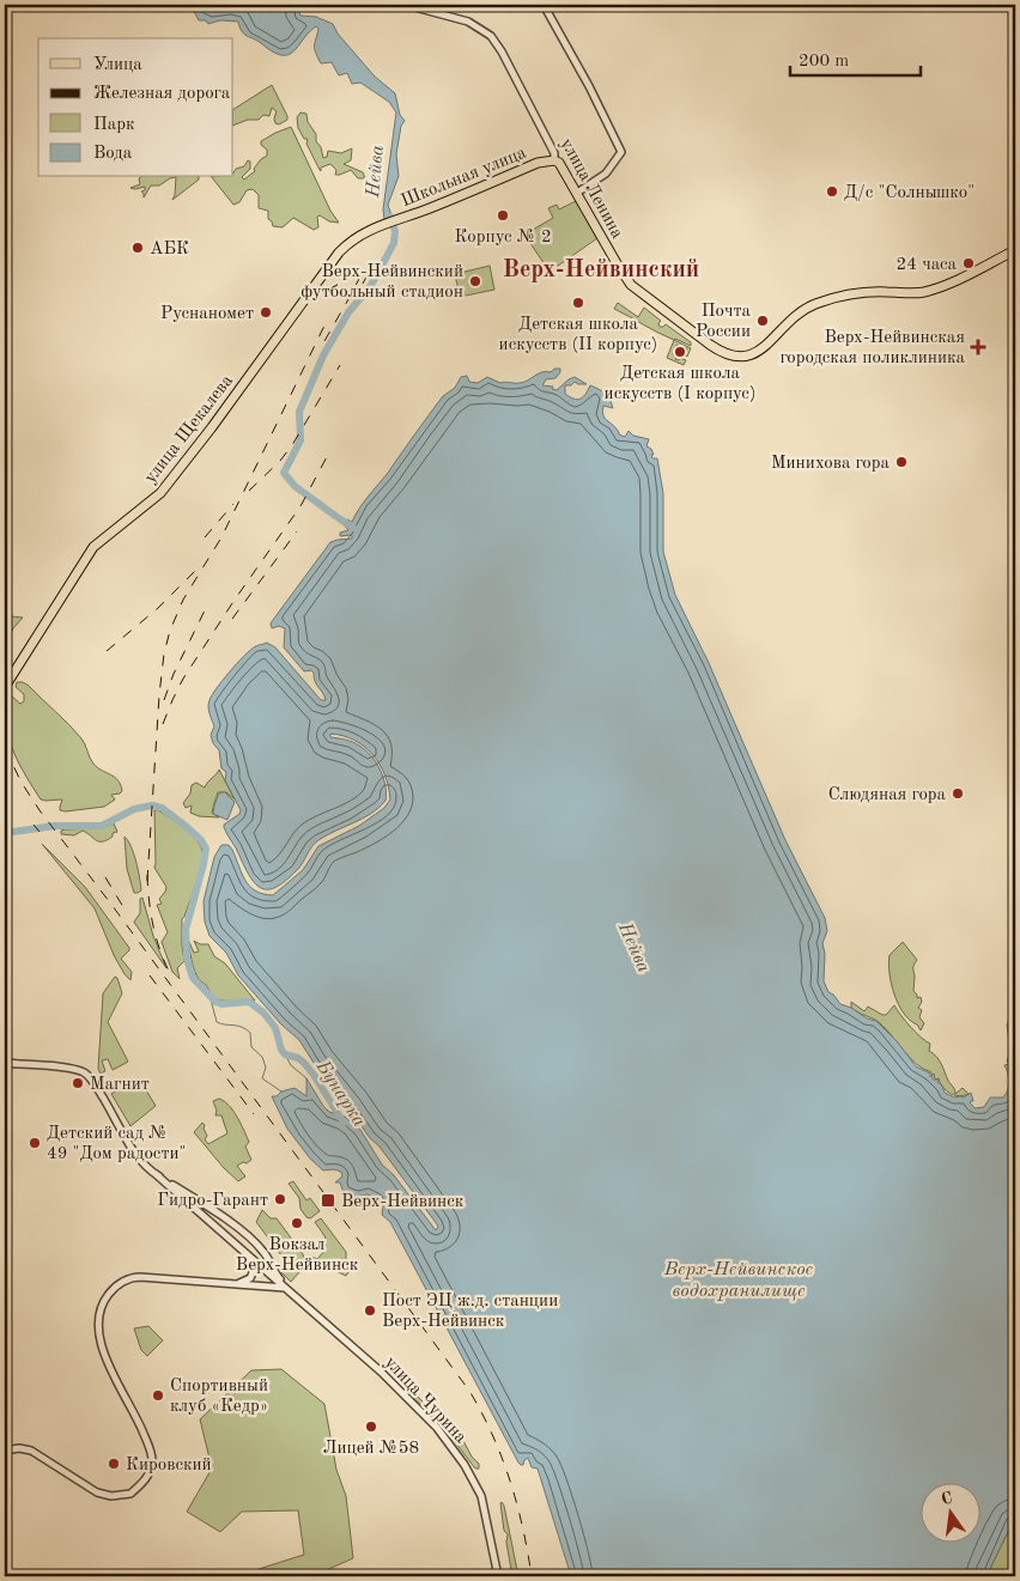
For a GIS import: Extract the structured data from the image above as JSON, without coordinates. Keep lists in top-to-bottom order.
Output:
{
  "streets": {
    "main road": ["Школьная улица", "улица Ленина", "улица Щекалева"],
    "street": ["улица Чурина"]
  },
  "crossings": [
    ["Школьная улица", "улица Ленина"],
    ["Школьная улица", "улица Щекалева"]
  ],
  "districts": ["Верх-Нейвинский"],
  "water": ["Нейва", "Бунарка", "Верх-Нейвинское водохранилище"],
  "places": {
    "other": [
      "Д/с \"Солнышко\"",
      "Корпус № 2",
      "АБК",
      "24 часа",
      "Верх-Нейвинский футбольный стадион",
      "Детская школа искусств (II корпус)",
      "Руснаномет",
      "Почта России",
      "Детская школа искусств (I корпус)",
      "Минихова гора",
      "Слюдяная гора",
      "Магнит",
      "Детский сад № 49 \"Дом радости\"",
      "Гидро-Гарант",
      "Вокзал Верх-Нейвинск",
      "Пост ЭЦ ж.д. станции Верх-Нейвинск",
      "Спортивный клуб «Кедр»",
      "Лицей №58",
      "Кировский"
    ],
    "health": ["Верх-Нейвинская городская поликлиника"],
    "transit": ["Верх-Нейвинск"]
  },
  "legend": [
    "Улица",
    "Железная дорога",
    "Парк",
    "Вода"
  ],
  "scale_bar": "200 m",
  "north": "top"
}
